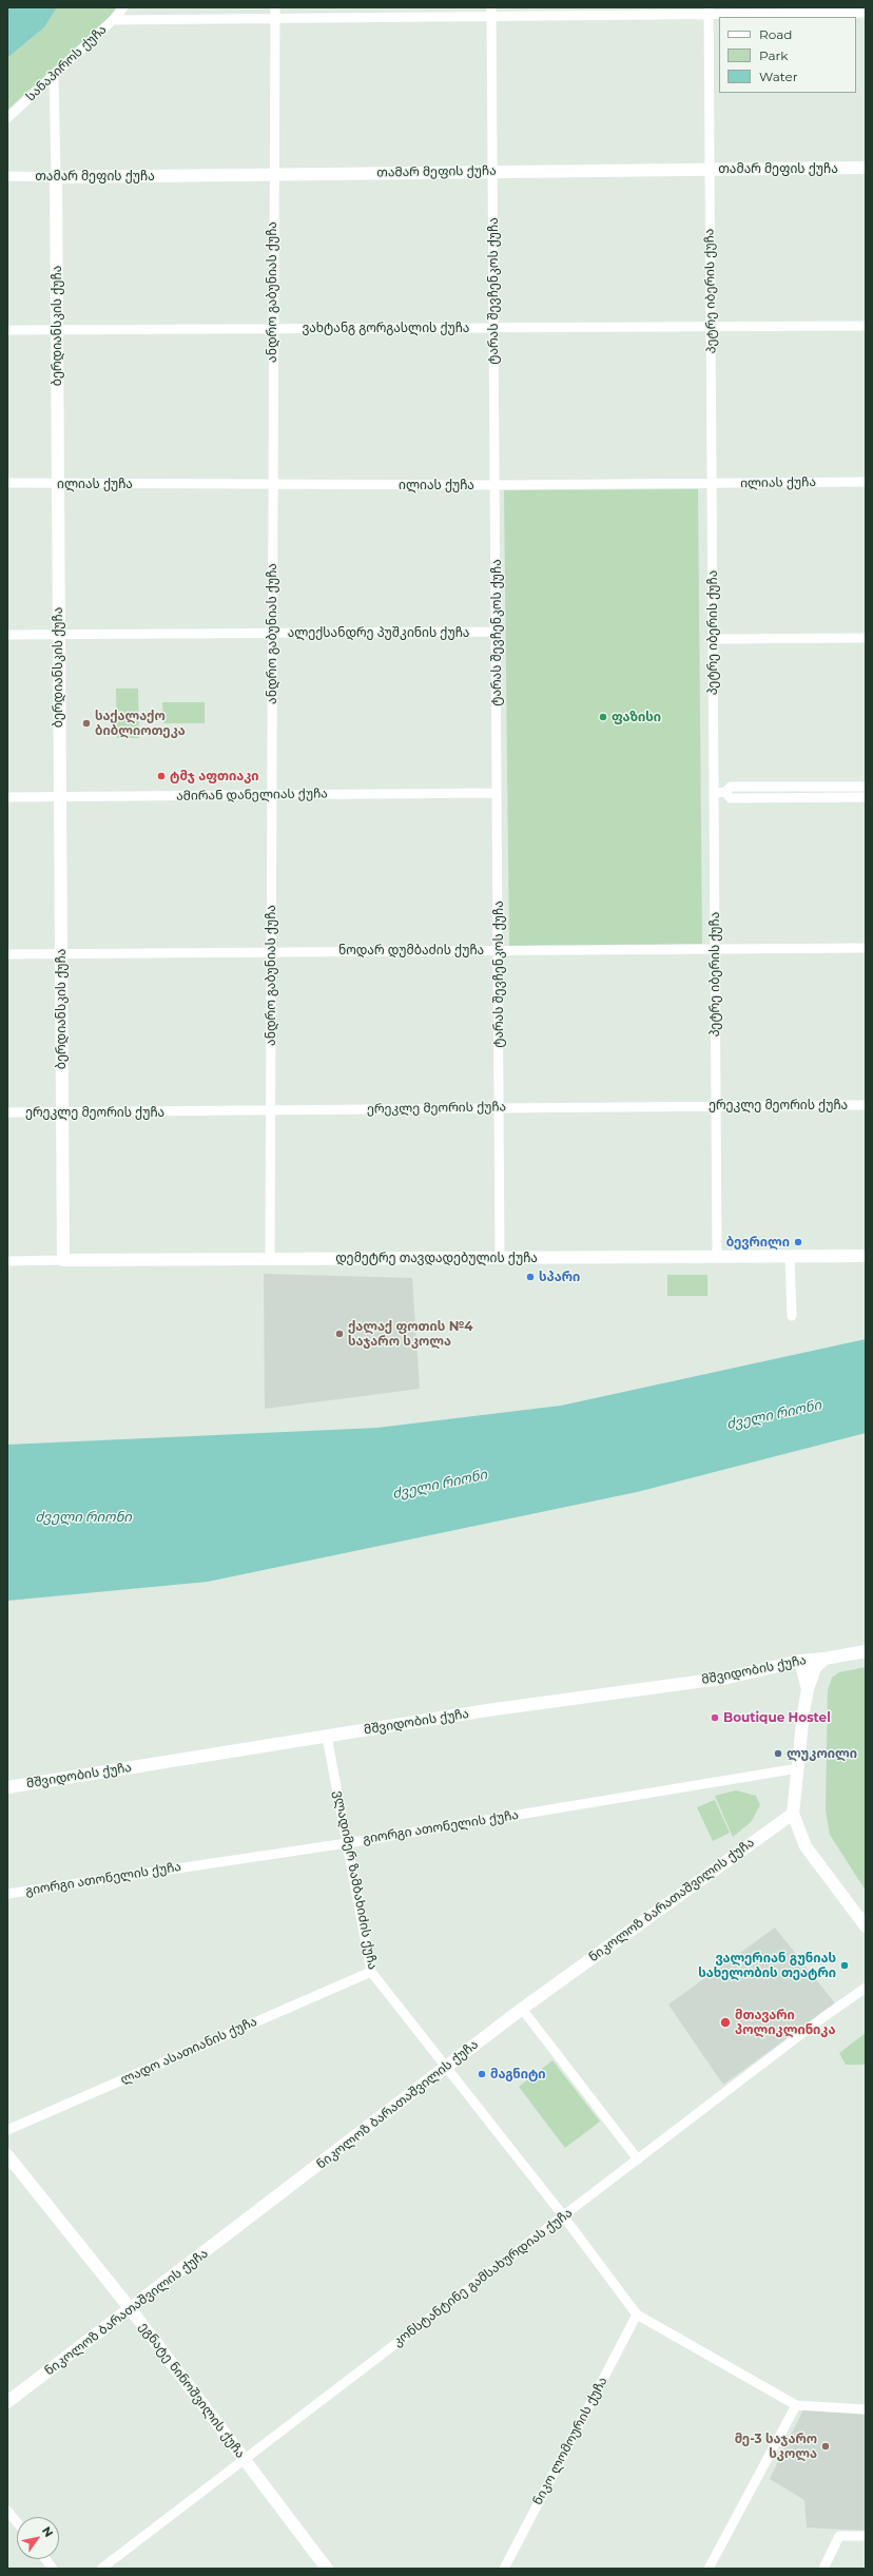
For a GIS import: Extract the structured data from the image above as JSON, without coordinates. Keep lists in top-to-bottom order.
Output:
{
  "streets": {
    "street": [
      "სანაპიროს ქუჩა",
      "თამარ მეფის ქუჩა",
      "ტარას შევჩენკოს ქუჩა",
      "პეტრე იბერის ქუჩა",
      "ანდრო გაბუნიას ქუჩა",
      "ბერდიანსკის ქუჩა",
      "ვახტანგ გორგასლის ქუჩა",
      "ილიას ქუჩა",
      "ალექსანდრე პუშკინის ქუჩა",
      "ამირან დანელიას ქუჩა",
      "ნოდარ დუმბაძის ქუჩა",
      "ერეკლე მეორის ქუჩა",
      "დემეტრე თავდადებულის ქუჩა",
      "მშვიდობის ქუჩა",
      "გიორგი ათონელის ქუჩა",
      "ვლადიმერ ზამბახიძის ქუჩა",
      "ნიკოლოზ ბარათაშვილის ქუჩა",
      "ლადო ასათიანის ქუჩა",
      "კონსტანტინე გამსახურდიას ქუჩა",
      "ეგნატე ნინოშვილის ქუჩა",
      "ნიკო ლომოურის ქუჩა"
    ]
  },
  "crossings": [
    ["სანაპიროს ქუჩა", "ბერდიანსკის ქუჩა"],
    ["თამარ მეფის ქუჩა", "ტარას შევჩენკოს ქუჩა"],
    ["თამარ მეფის ქუჩა", "პეტრე იბერის ქუჩა"],
    ["თამარ მეფის ქუჩა", "ანდრო გაბუნიას ქუჩა"],
    ["თამარ მეფის ქუჩა", "ბერდიანსკის ქუჩა"],
    ["ტარას შევჩენკოს ქუჩა", "ვახტანგ გორგასლის ქუჩა"],
    ["ტარას შევჩენკოს ქუჩა", "ილიას ქუჩა"],
    ["ტარას შევჩენკოს ქუჩა", "ალექსანდრე პუშკინის ქუჩა"],
    ["ტარას შევჩენკოს ქუჩა", "ამირან დანელიას ქუჩა"],
    ["ტარას შევჩენკოს ქუჩა", "ნოდარ დუმბაძის ქუჩა"],
    ["ტარას შევჩენკოს ქუჩა", "ერეკლე მეორის ქუჩა"],
    ["ტარას შევჩენკოს ქუჩა", "დემეტრე თავდადებულის ქუჩა"],
    ["პეტრე იბერის ქუჩა", "ვახტანგ გორგასლის ქუჩა"],
    ["პეტრე იბერის ქუჩა", "ილიას ქუჩა"],
    ["პეტრე იბერის ქუჩა", "ნოდარ დუმბაძის ქუჩა"],
    ["პეტრე იბერის ქუჩა", "ერეკლე მეორის ქუჩა"],
    ["პეტრე იბერის ქუჩა", "დემეტრე თავდადებულის ქუჩა"],
    ["ანდრო გაბუნიას ქუჩა", "ვახტანგ გორგასლის ქუჩა"],
    ["ანდრო გაბუნიას ქუჩა", "ილიას ქუჩა"],
    ["ანდრო გაბუნიას ქუჩა", "ალექსანდრე პუშკინის ქუჩა"],
    ["ანდრო გაბუნიას ქუჩა", "ამირან დანელიას ქუჩა"],
    ["ანდრო გაბუნიას ქუჩა", "ნოდარ დუმბაძის ქუჩა"],
    ["ანდრო გაბუნიას ქუჩა", "ერეკლე მეორის ქუჩა"],
    ["ანდრო გაბუნიას ქუჩა", "დემეტრე თავდადებულის ქუჩა"],
    ["ბერდიანსკის ქუჩა", "ვახტანგ გორგასლის ქუჩა"],
    ["ბერდიანსკის ქუჩა", "ილიას ქუჩა"],
    ["ბერდიანსკის ქუჩა", "ალექსანდრე პუშკინის ქუჩა"],
    ["ბერდიანსკის ქუჩა", "ამირან დანელიას ქუჩა"],
    ["ბერდიანსკის ქუჩა", "ნოდარ დუმბაძის ქუჩა"],
    ["ბერდიანსკის ქუჩა", "ერეკლე მეორის ქუჩა"],
    ["ბერდიანსკის ქუჩა", "დემეტრე თავდადებულის ქუჩა"],
    ["მშვიდობის ქუჩა", "ვლადიმერ ზამბახიძის ქუჩა"],
    ["გიორგი ათონელის ქუჩა", "ვლადიმერ ზამბახიძის ქუჩა"],
    ["ვლადიმერ ზამბახიძის ქუჩა", "ნიკოლოზ ბარათაშვილის ქუჩა"],
    ["ვლადიმერ ზამბახიძის ქუჩა", "ლადო ასათიანის ქუჩა"],
    ["ვლადიმერ ზამბახიძის ქუჩა", "კონსტანტინე გამსახურდიას ქუჩა"],
    ["ვლადიმერ ზამბახიძის ქუჩა", "ნიკო ლომოურის ქუჩა"],
    ["ნიკოლოზ ბარათაშვილის ქუჩა", "ეგნატე ნინოშვილის ქუჩა"],
    ["კონსტანტინე გამსახურდიას ქუჩა", "ეგნატე ნინოშვილის ქუჩა"]
  ],
  "water": ["ძველი რიონი"],
  "places": [
    "ფაზისი",
    "საქალაქო ბიბლიოთეკა",
    "ტმჯ აფთიაკი",
    "ბევრილი",
    "სპარი",
    "ქალაქ ფოთის №4 საჯარო სკოლა",
    "Boutique Hostel",
    "ლუკოილი",
    "ვალერიან გუნიას სახელობის თეატრი",
    "მთავარი პოლიკლინიკა",
    "მაგნიტი",
    "მე-3 საჯარო სკოლა"
  ],
  "legend": ["Road", "Park", "Water"],
  "north": "top right"
}
